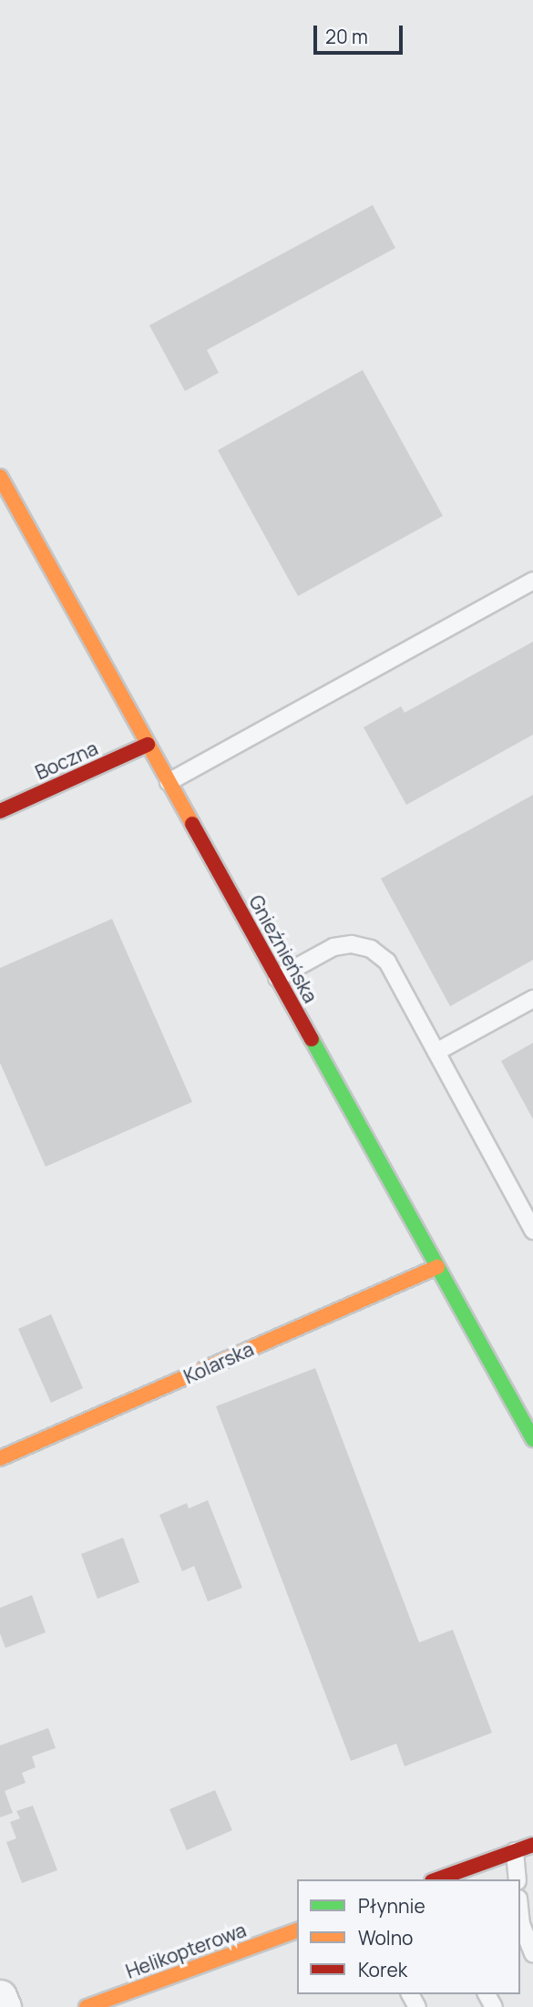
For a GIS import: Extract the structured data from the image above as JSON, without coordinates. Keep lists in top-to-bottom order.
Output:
{
  "streets": {
    "main road": [
      "Boczna",
      "Gnieźnieńska",
      "Kolarska",
      "Helikopterowa"
    ]
  },
  "crossings": [
    ["Boczna", "Gnieźnieńska"],
    ["Gnieźnieńska", "Kolarska"]
  ],
  "legend": ["Płynnie", "Wolno", "Korek"],
  "scale_bar": "20 m"
}
